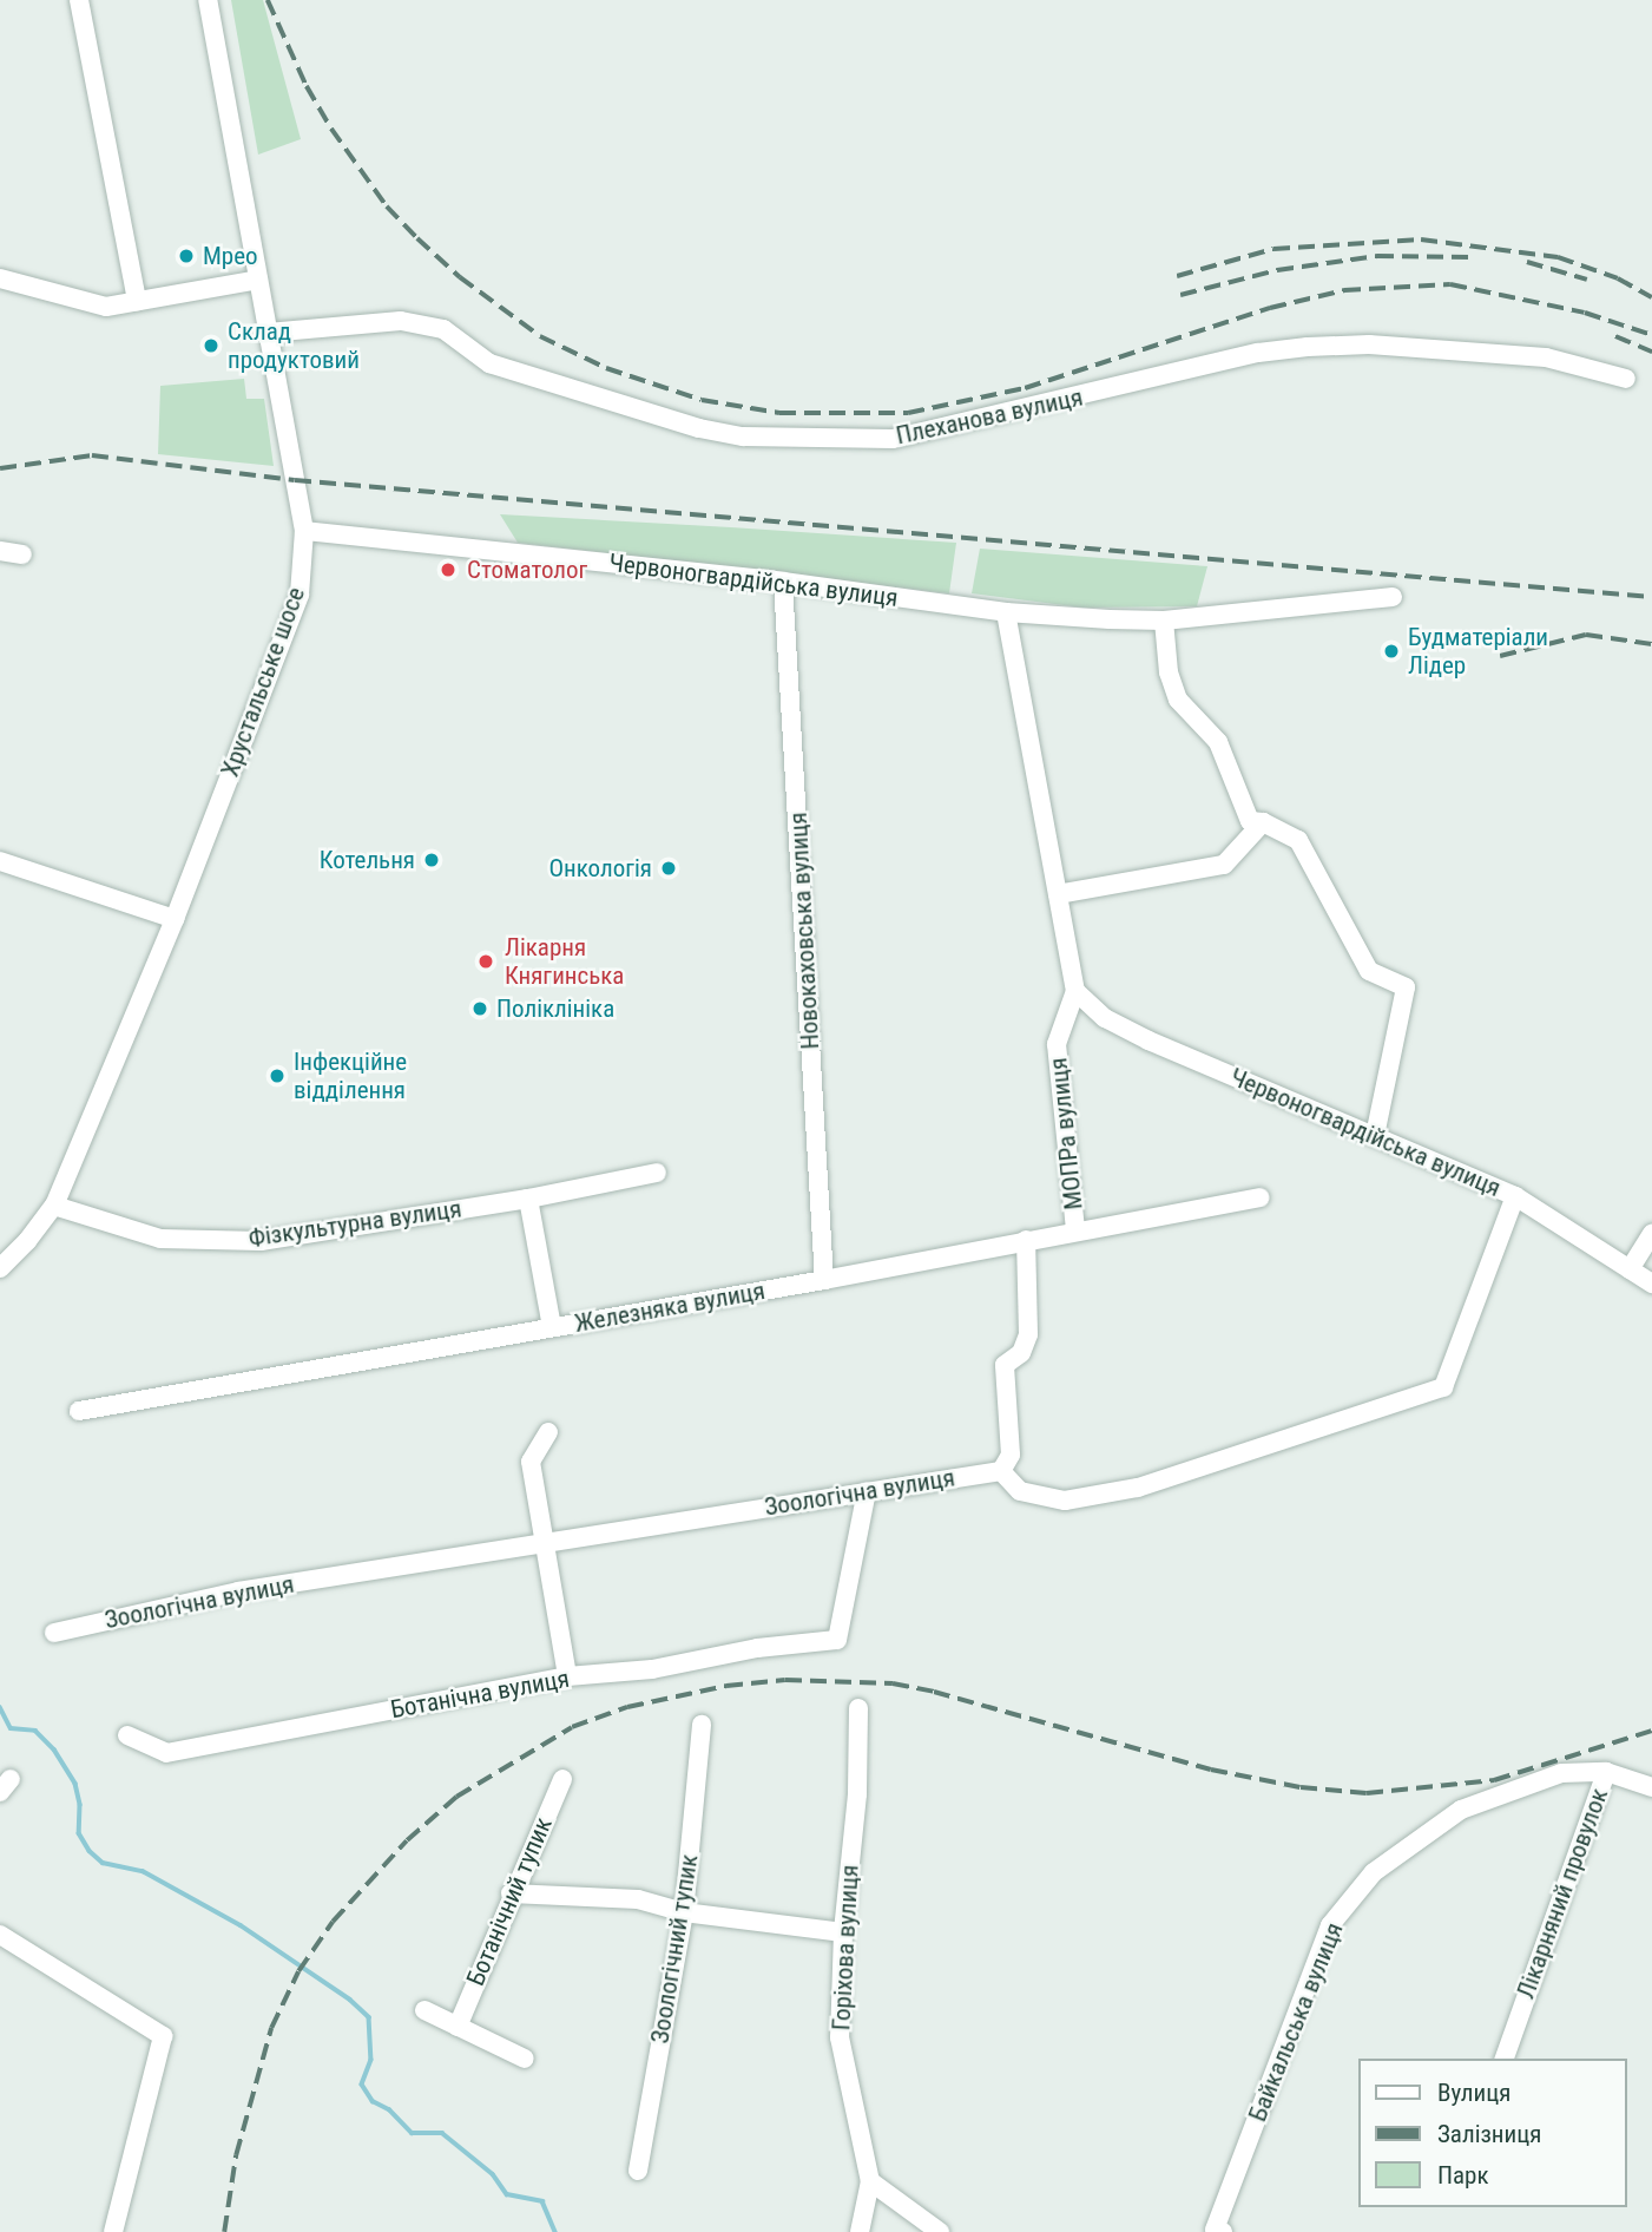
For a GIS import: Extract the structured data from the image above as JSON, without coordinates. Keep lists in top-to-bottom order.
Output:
{
  "streets": {
    "street": [
      "Плеханова вулиця",
      "Червоногвардійська вулиця",
      "Хрустальське шосе",
      "Новокаховська вулиця",
      "МОПРа вулиця",
      "Фізкультурна вулиця",
      "Железняка вулиця",
      "Зоологічна вулиця",
      "Ботанічна вулиця",
      "Лікарняний провулок",
      "Ботанічний тупик",
      "Горіхова вулиця",
      "Зоологічний тупик",
      "Байкальська вулиця"
    ]
  },
  "crossings": [
    ["Плеханова вулиця", "Хрустальське шосе"],
    ["Червоногвардійська вулиця", "Хрустальське шосе"],
    ["Червоногвардійська вулиця", "Новокаховська вулиця"],
    ["Червоногвардійська вулиця", "МОПРа вулиця"],
    ["Хрустальське шосе", "Фізкультурна вулиця"],
    ["Новокаховська вулиця", "Железняка вулиця"],
    ["МОПРа вулиця", "Железняка вулиця"],
    ["Зоологічна вулиця", "Ботанічна вулиця"],
    ["Лікарняний провулок", "Байкальська вулиця"]
  ],
  "places": [
    "Мрео",
    "Склад продуктовий",
    "Стоматолог",
    "Будматеріали Лідер",
    "Котельня",
    "Онкологія",
    "Лікарня Княгинська",
    "Поліклініка",
    "Інфекційне відділення"
  ],
  "legend": ["Вулиця", "Залізниця", "Парк"]
}
